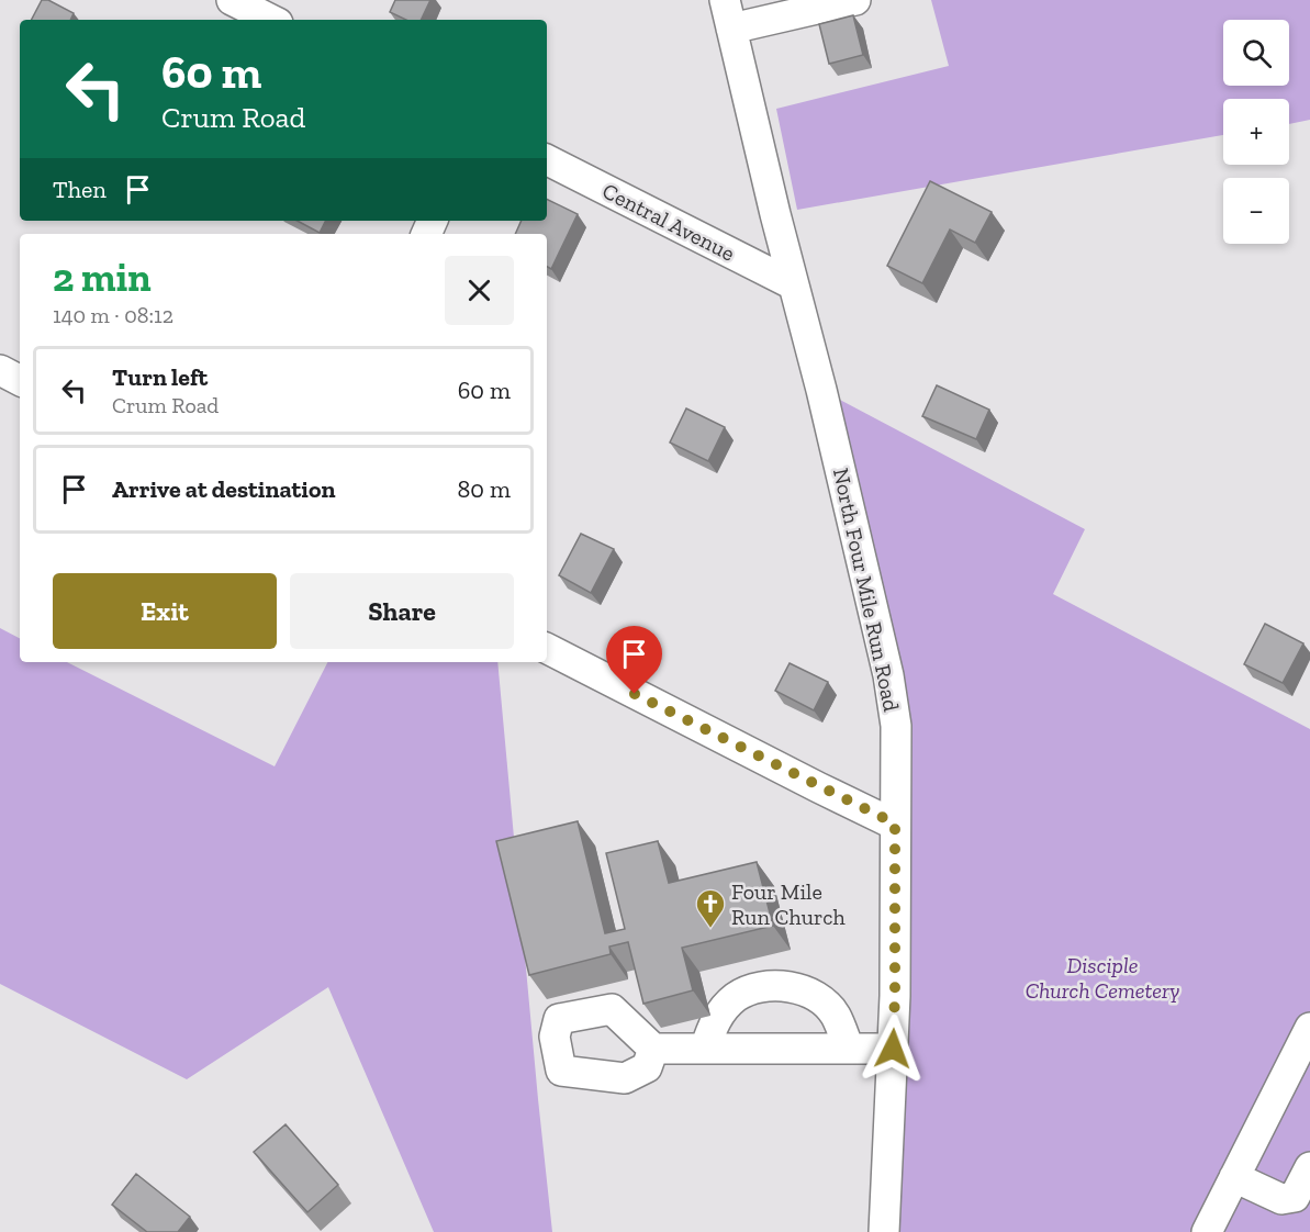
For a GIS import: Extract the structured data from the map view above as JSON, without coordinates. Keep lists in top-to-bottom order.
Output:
{
  "streets": {
    "street": ["Central Avenue", "North Four Mile Run Road"]
  },
  "crossings": [
    ["Central Avenue", "North Four Mile Run Road"]
  ],
  "parks": ["Disciple Church Cemetery"],
  "places": {
    "church": ["Four Mile Run Church"]
  },
  "page": {
    "map_buttons": ["+", "−"],
    "turn": ["60 m", "Crum Road"],
    "then": "Then",
    "heading": ["2 min", "140 m · 08:12"],
    "list": [
      {
        "name": "Turn left",
        "note": "Crum Road",
        "value": "60 m"
      },
      {
        "name": "Arrive at destination",
        "value": "80 m"
      }
    ],
    "buttons": ["Exit", "Share"]
  }
}
